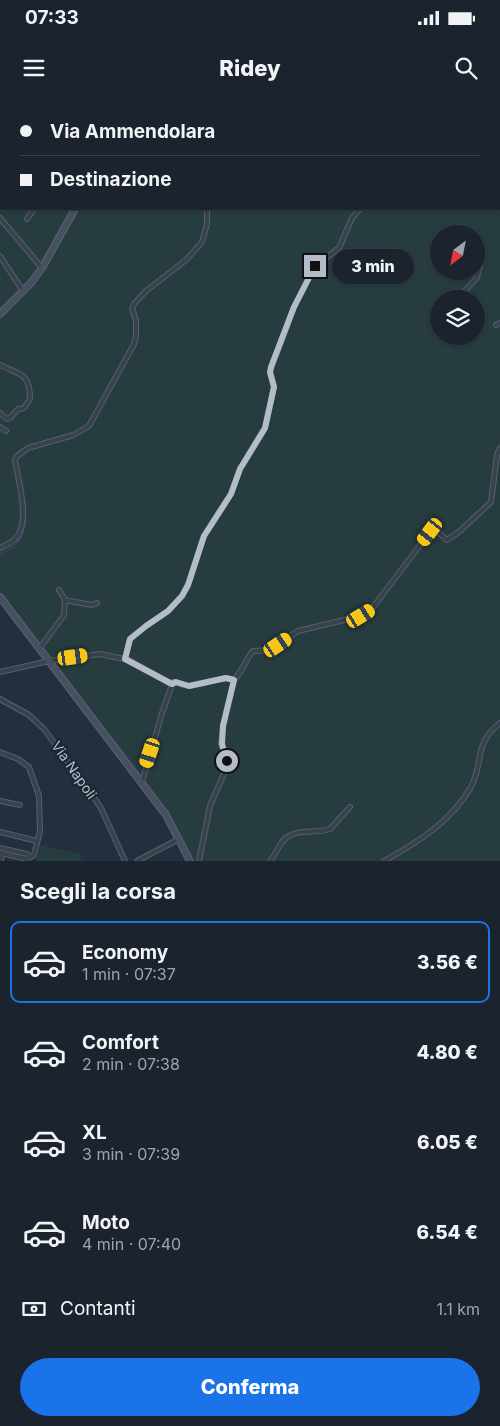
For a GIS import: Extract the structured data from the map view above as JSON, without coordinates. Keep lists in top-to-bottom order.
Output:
{
  "streets": {
    "street": ["Via Napoli"]
  },
  "north": "bottom left",
  "page": {
    "status": "07:33",
    "header": "Ridey",
    "banner": ["Via Ammendolara", "Destinazione"],
    "bubble": "3 min",
    "heading": "Scegli la corsa",
    "list": [
      {
        "name": "Economy",
        "note": "1 min · 07:37",
        "value": "3.56 €"
      },
      {
        "name": "Comfort",
        "note": "2 min · 07:38",
        "value": "4.80 €"
      },
      {
        "name": "XL",
        "note": "3 min · 07:39",
        "value": "6.05 €"
      },
      {
        "name": "Moto",
        "note": "4 min · 07:40",
        "value": "6.54 €"
      }
    ],
    "pay": ["Contanti", "1.1 km"],
    "buttons": "Conferma"
  }
}
